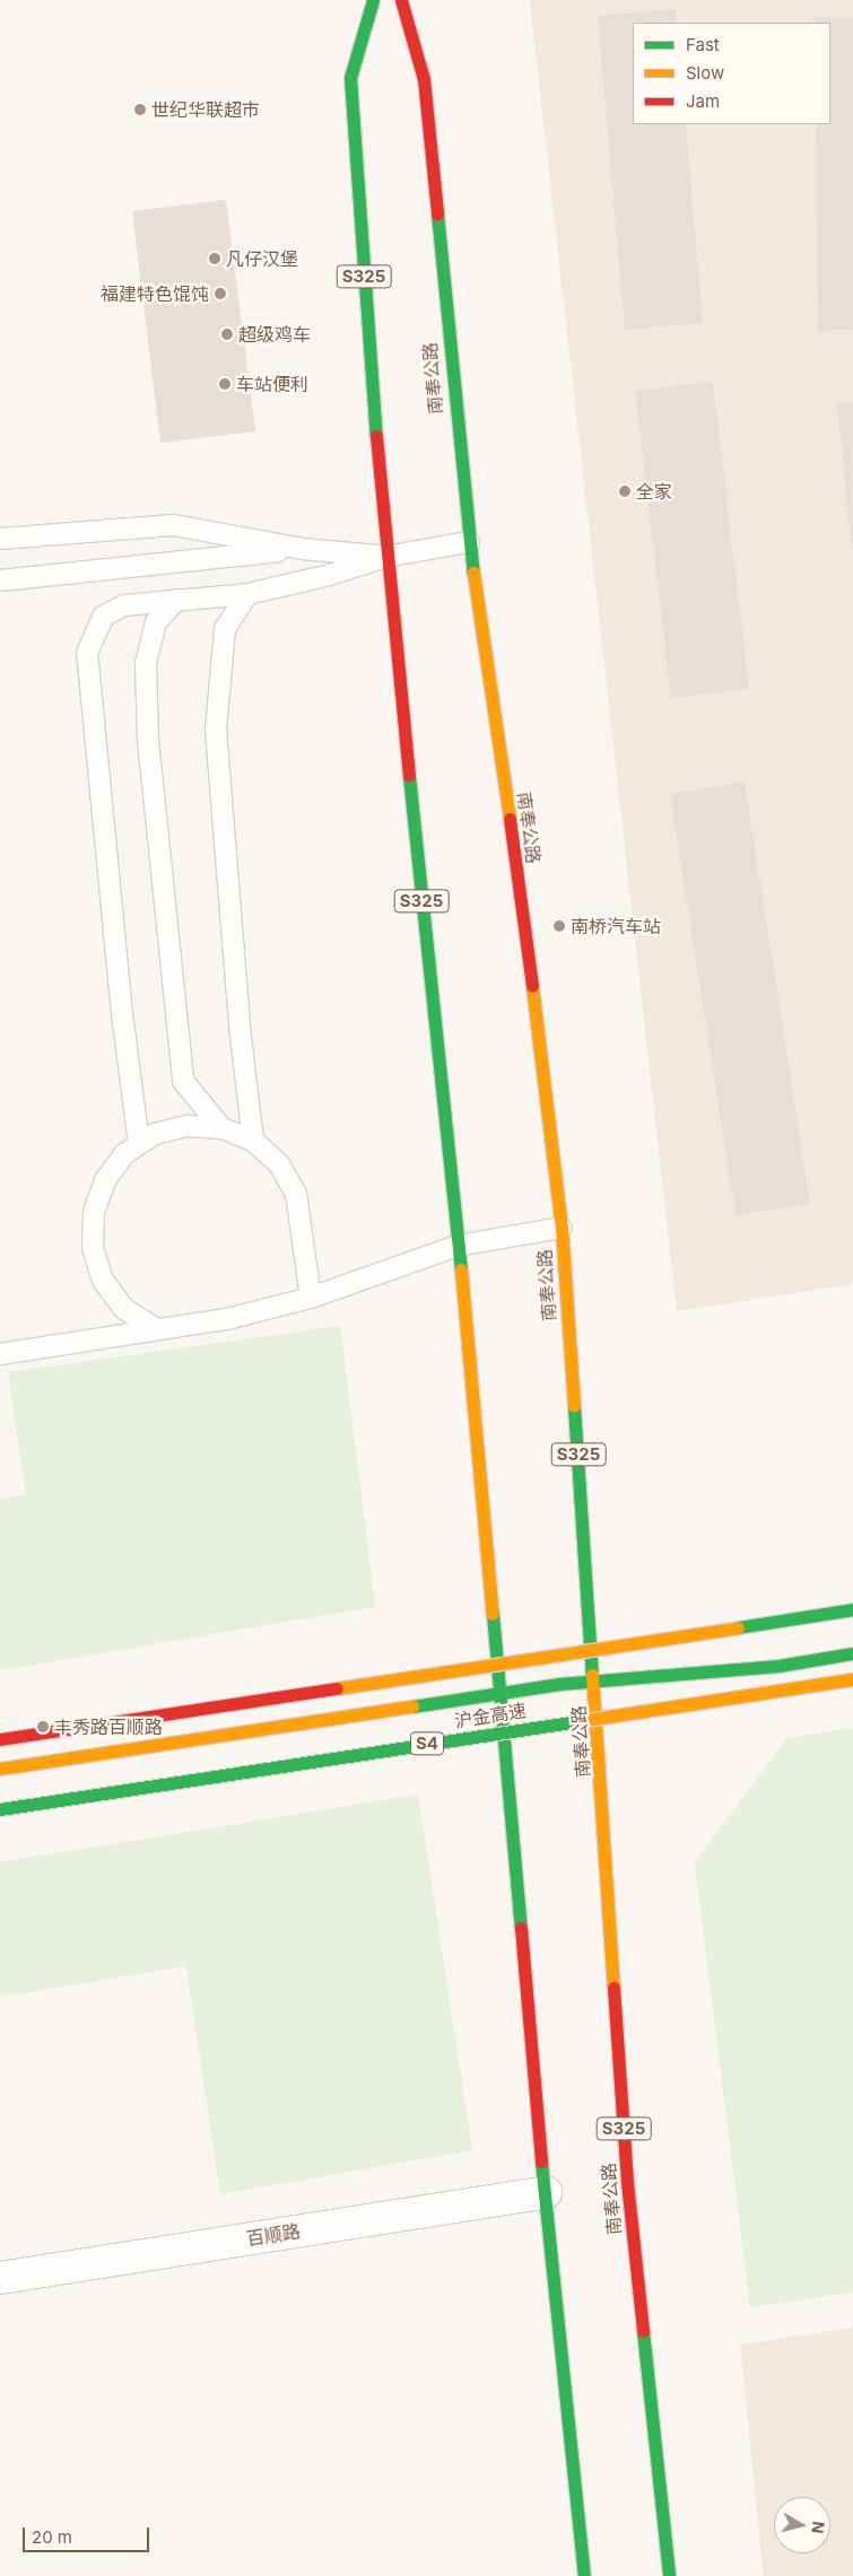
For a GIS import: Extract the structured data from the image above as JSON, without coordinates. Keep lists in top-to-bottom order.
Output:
{
  "streets": {
    "main road": [
      "S325",
      "南奉公路",
      "沪金高速",
      "S4"
    ],
    "street": ["百顺路"]
  },
  "crossings": [
    ["S325", "百顺路"]
  ],
  "places": [
    "世纪华联超市",
    "凡仔汉堡",
    "福建特色馄饨",
    "超级鸡车",
    "车站便利",
    "全家",
    "南桥汽车站",
    "丰秀路百顺路"
  ],
  "legend": ["Fast", "Slow", "Jam"],
  "scale_bar": "20 m",
  "north": "right"
}
